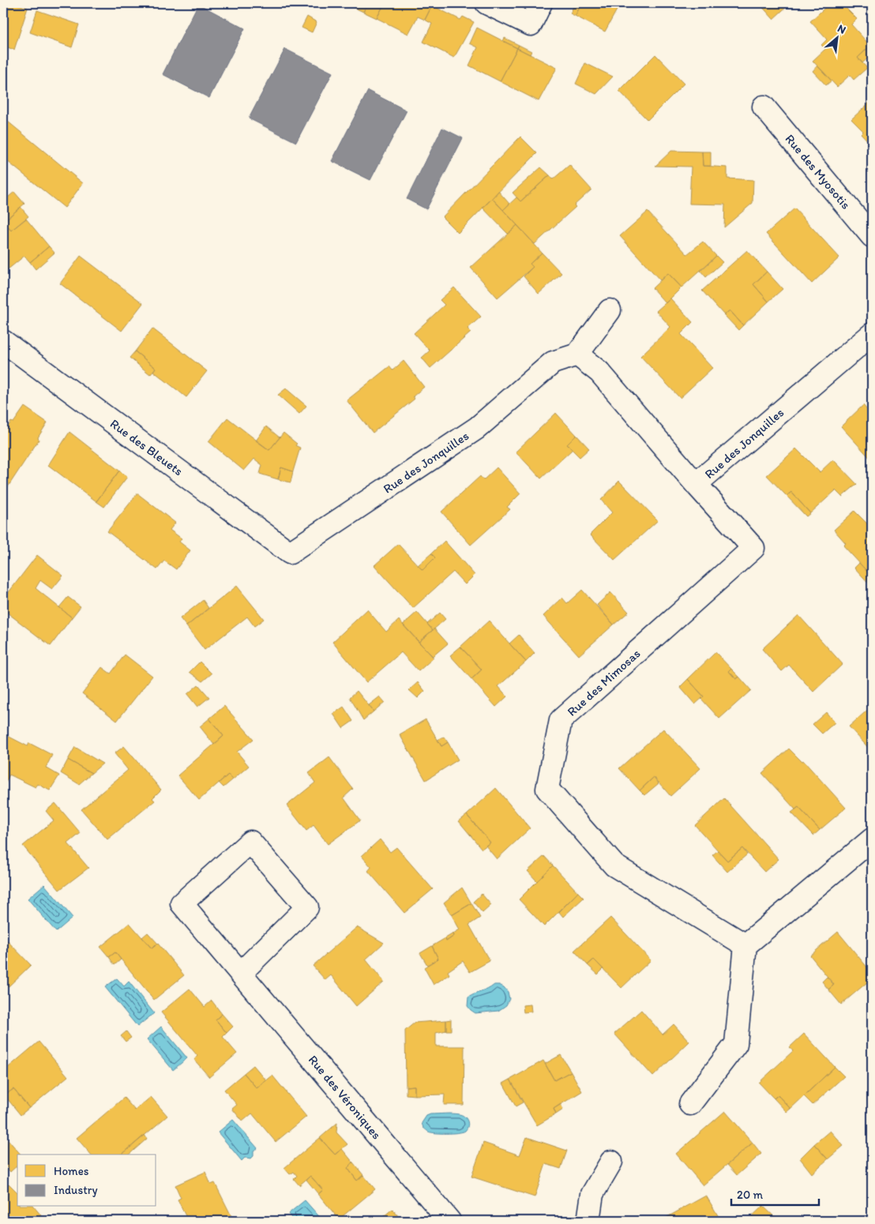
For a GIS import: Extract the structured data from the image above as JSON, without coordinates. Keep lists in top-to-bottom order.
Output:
{
  "streets": {
    "street": [
      "Rue des Myosotis",
      "Rue des Jonquilles",
      "Rue des Bleuets",
      "Rue des Mimosas",
      "Rue des Véroniques"
    ]
  },
  "crossings": [
    ["Rue des Jonquilles", "Rue des Bleuets"],
    ["Rue des Jonquilles", "Rue des Mimosas"]
  ],
  "legend": ["Homes", "Industry"],
  "scale_bar": "20 m",
  "north": "top right"
}
